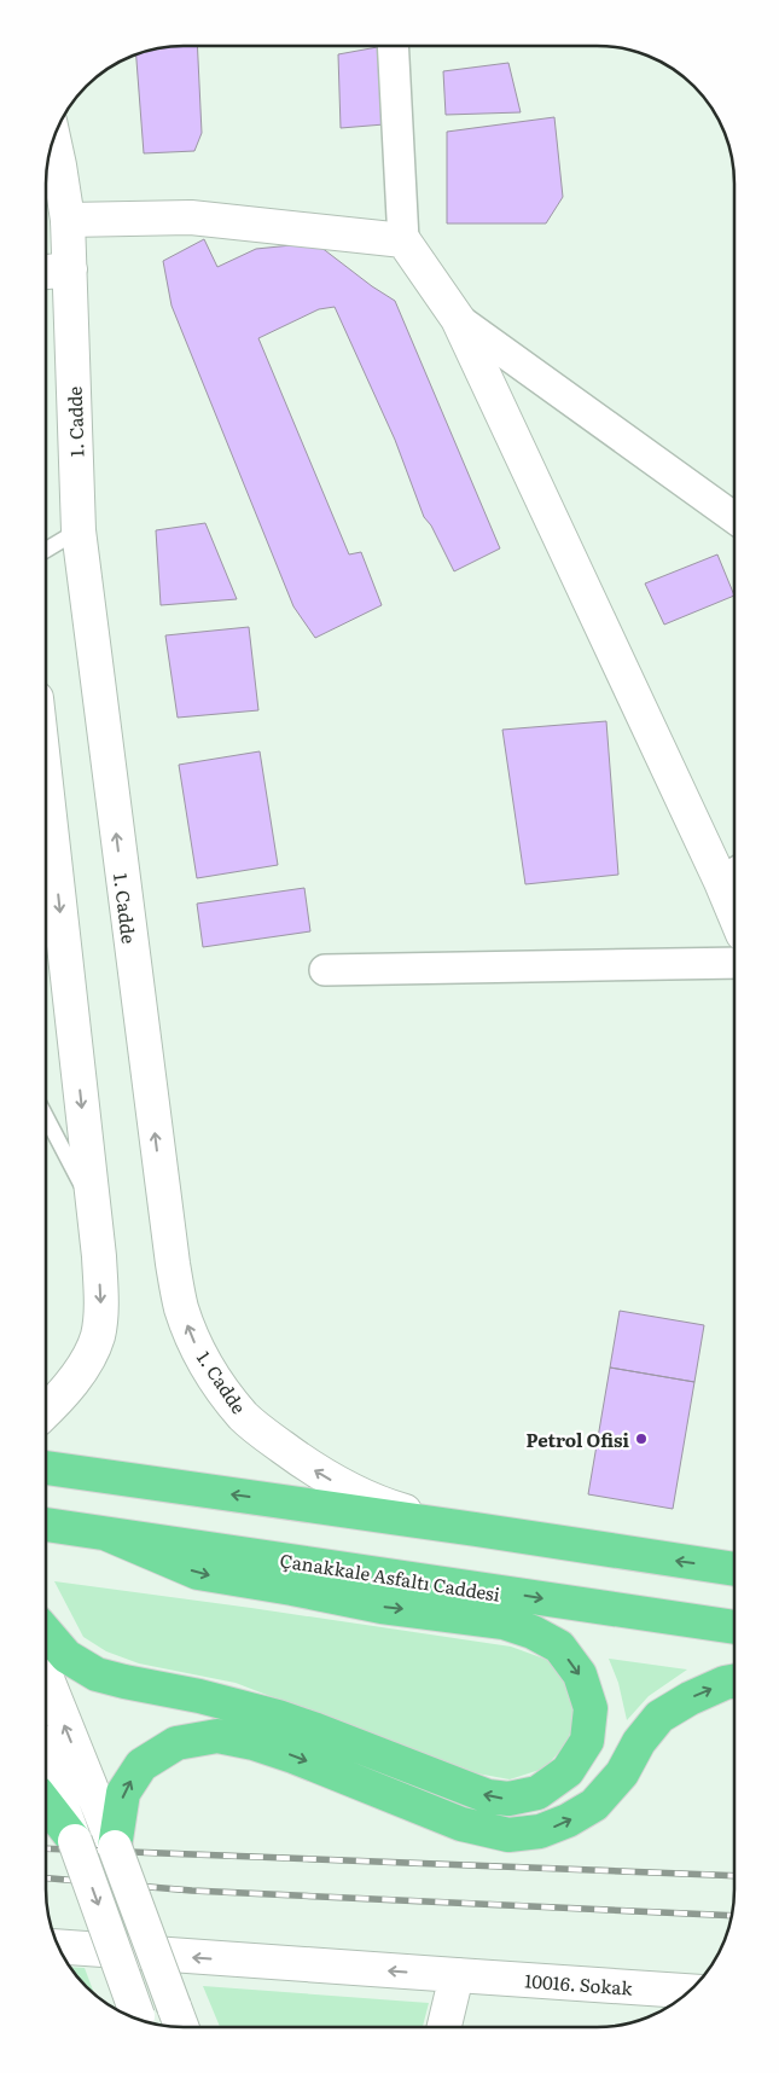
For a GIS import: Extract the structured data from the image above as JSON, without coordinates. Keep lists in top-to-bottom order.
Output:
{
  "streets": {
    "highway": ["Çanakkale Asfaltı Caddesi"],
    "main road": ["1. Cadde", "10016. Sokak"]
  },
  "one_way": ["10016. Sokak"],
  "places": ["Petrol Ofisi"]
}
